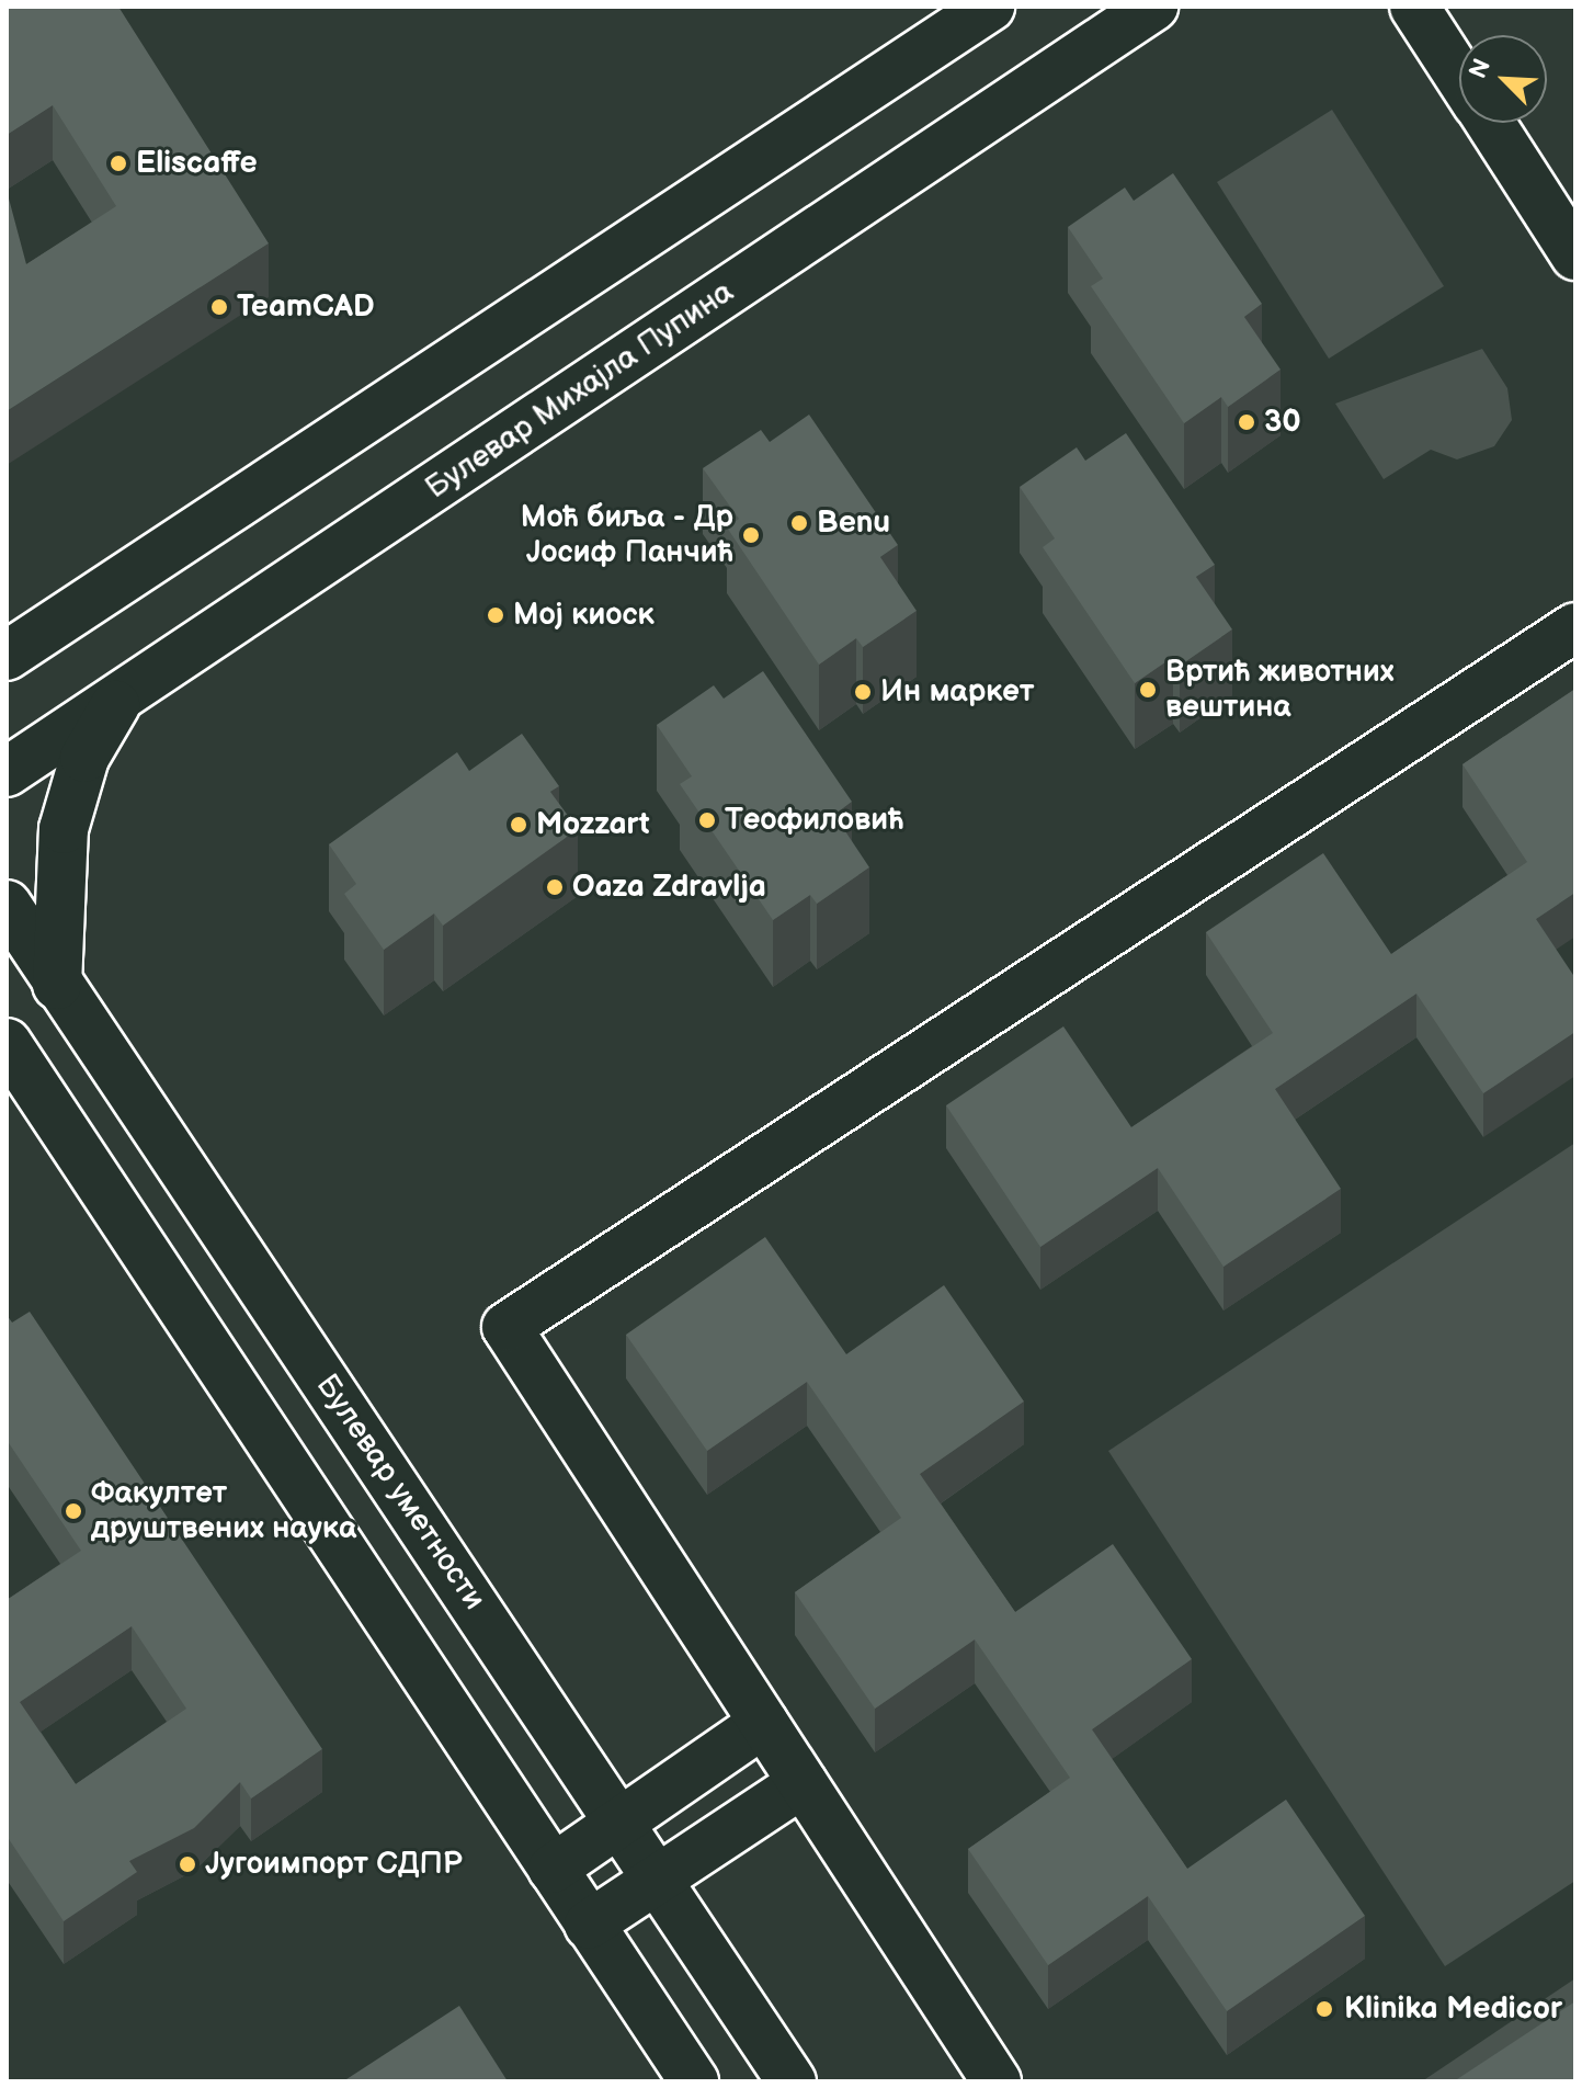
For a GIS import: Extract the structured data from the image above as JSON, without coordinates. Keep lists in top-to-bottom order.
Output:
{
  "streets": {
    "street": ["Булевар Михајла Пупина", "Булевар уметности"]
  },
  "places": [
    "Eliscaffe",
    "TeamCAD",
    "30",
    "Benu",
    "Моћ биља - Др Јосиф Панчић",
    "Мој киоск",
    "Вртић животних вештина",
    "Ин маркет",
    "Теофиловић",
    "Mozzart",
    "Oaza Zdravlja",
    "Факултет друштвених наука",
    "Југоимпорт СДПР",
    "Klinika Medicor"
  ],
  "north": "top left"
}
